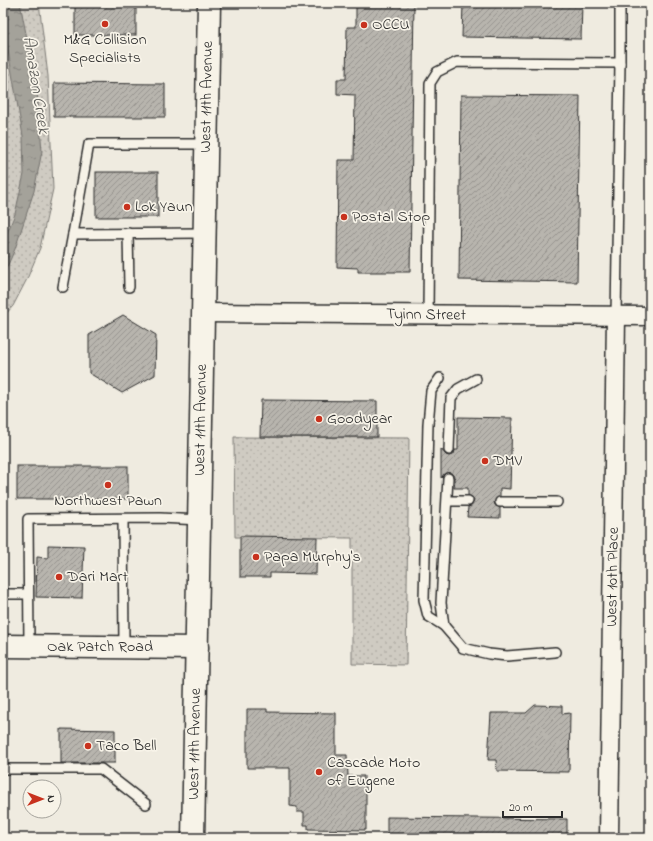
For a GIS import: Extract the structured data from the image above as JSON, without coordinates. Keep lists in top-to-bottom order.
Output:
{
  "streets": {
    "main road": ["West 11th Avenue", "Oak Patch Road"],
    "street": ["Tyinn Street", "West 10th Place"]
  },
  "crossings": [
    ["West 11th Avenue", "Tyinn Street"],
    ["West 11th Avenue", "Oak Patch Road"],
    ["Tyinn Street", "West 10th Place"]
  ],
  "water": ["Amazon Creek"],
  "places": [
    "M&G Collision Specialists",
    "OCCU",
    "Lok Yaun",
    "Postal Stop",
    "Goodyear",
    "DMV",
    "Northwest Pawn",
    "Papa Murphy's",
    "Dari Mart",
    "Taco Bell",
    "Cascade Moto of Eugene"
  ],
  "scale_bar": "20 m",
  "north": "right"
}
